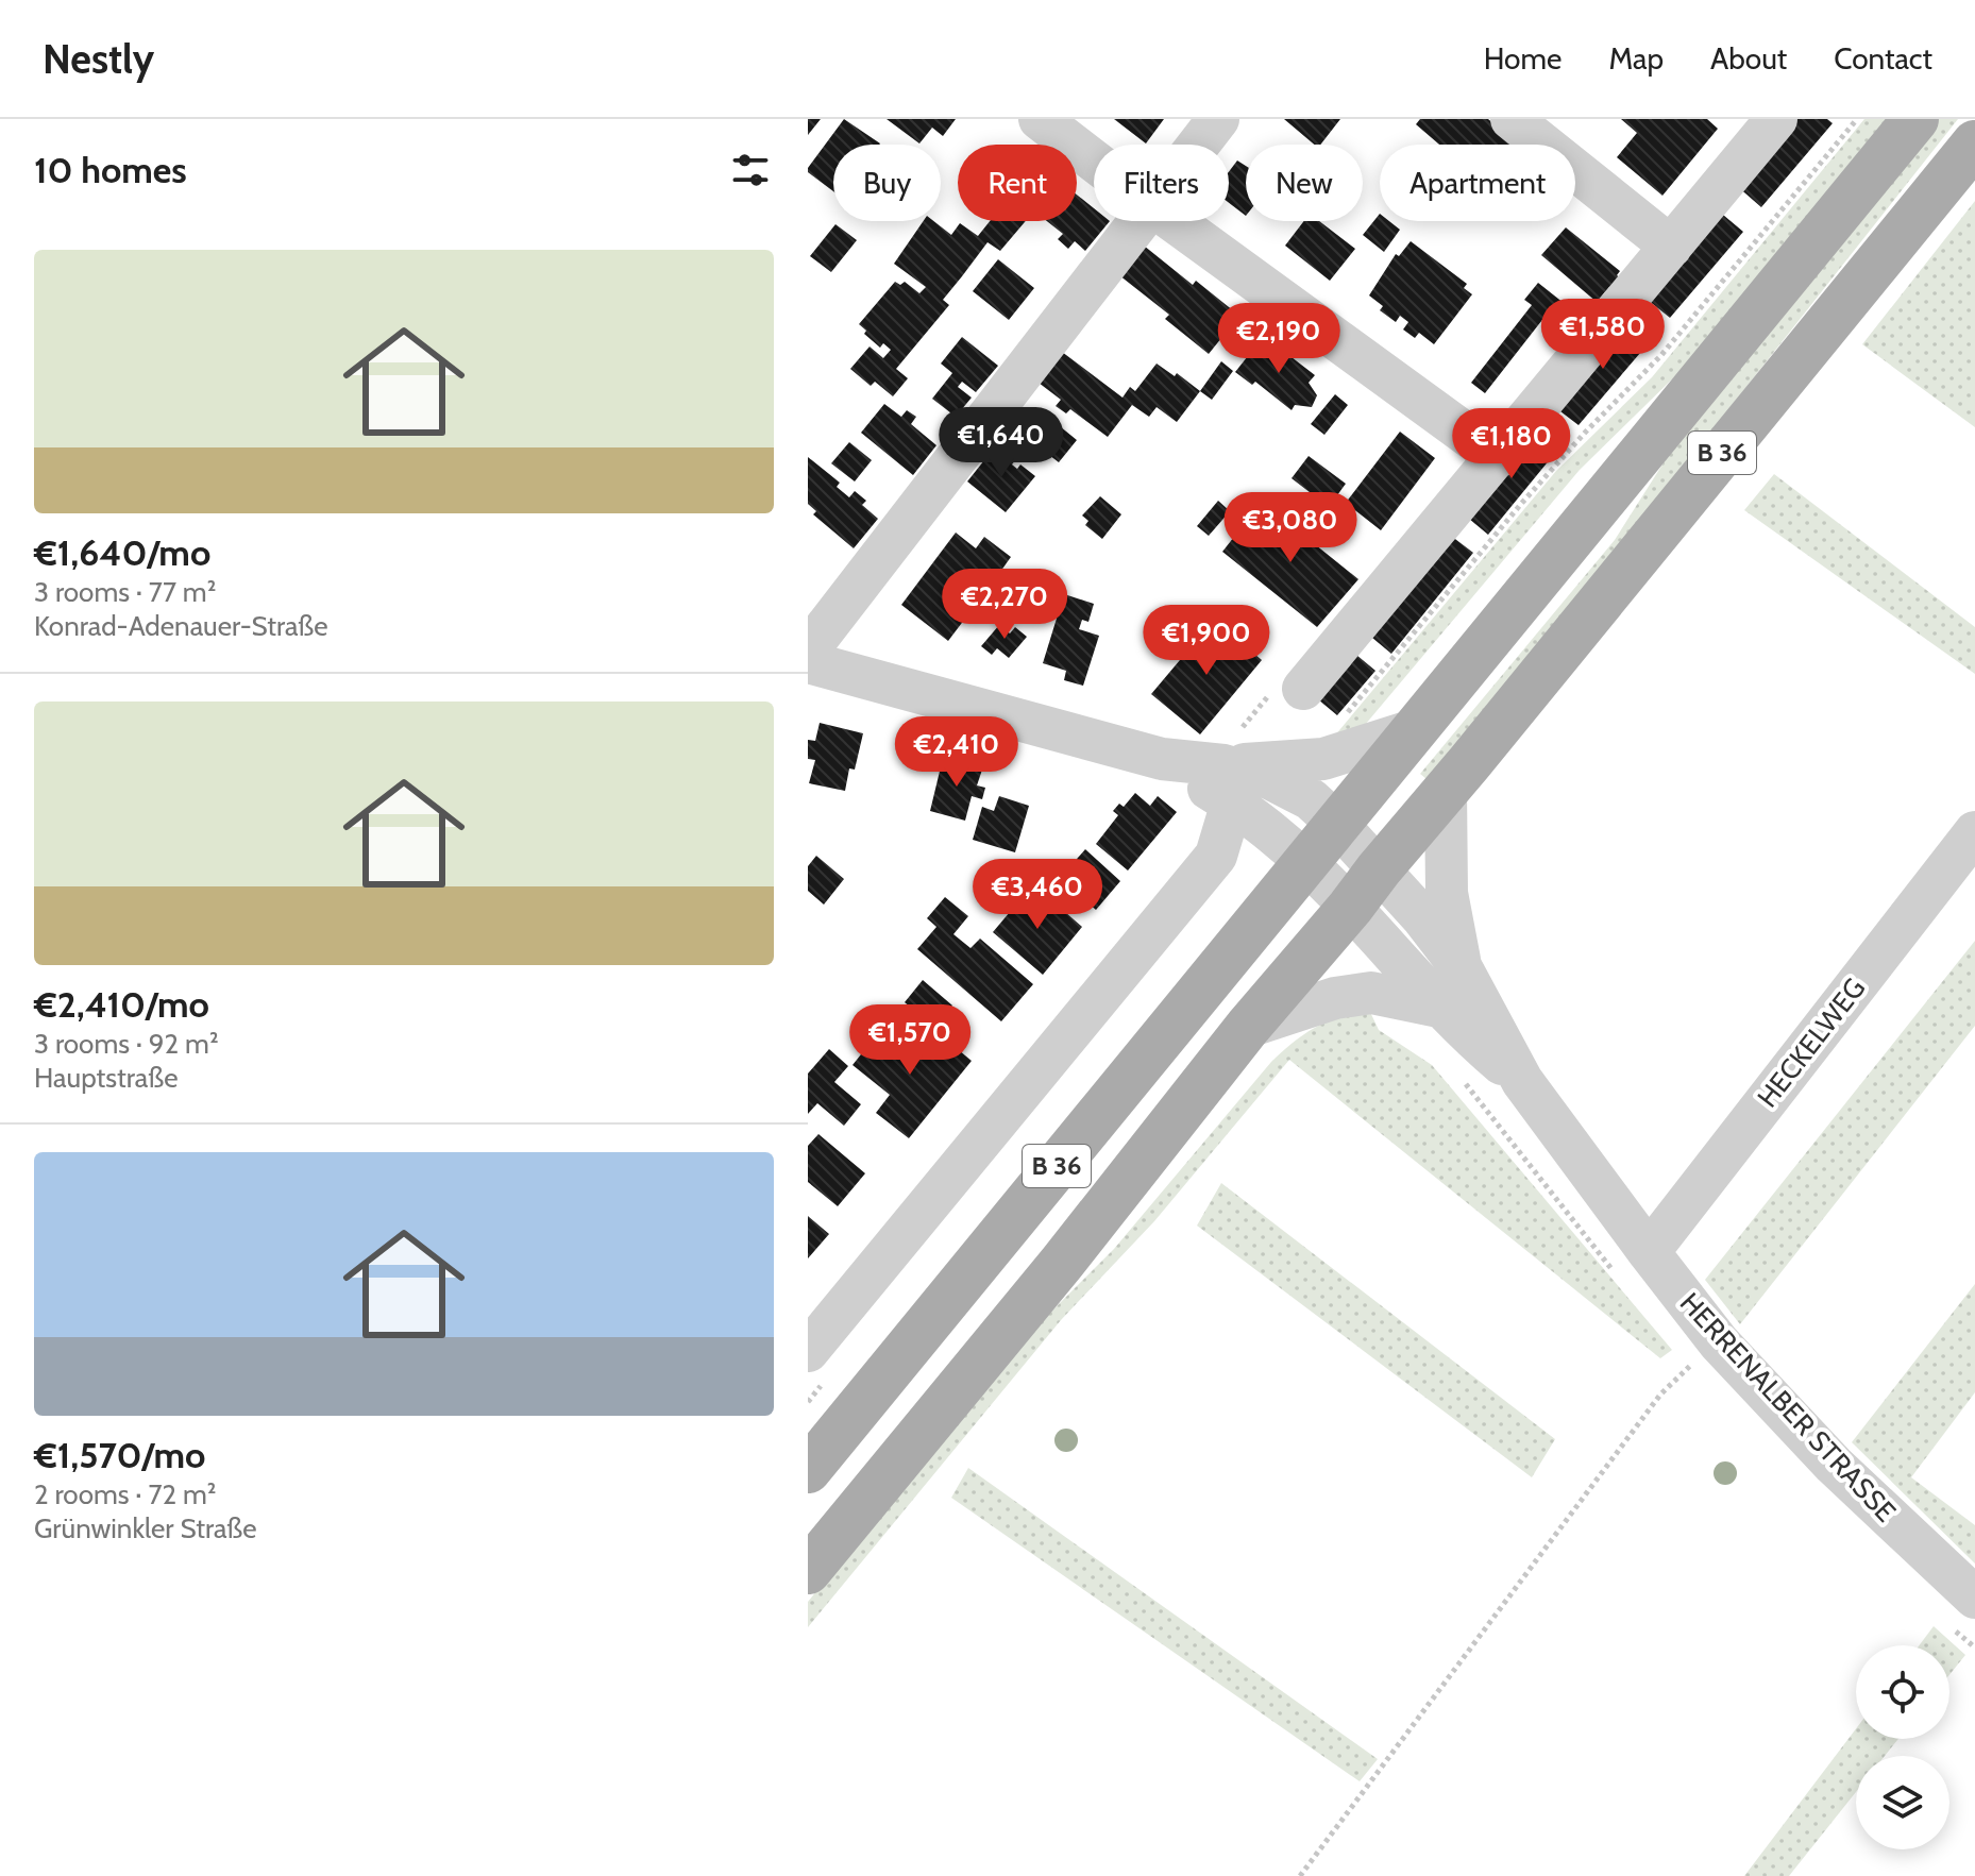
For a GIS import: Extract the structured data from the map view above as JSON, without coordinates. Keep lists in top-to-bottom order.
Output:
{
  "streets": {
    "main road": ["B 36"],
    "street": ["HECKELWEG", "HERRENALBER STRASSE"]
  },
  "crossings": [
    ["B 36", "HERRENALBER STRASSE"],
    ["HECKELWEG", "HERRENALBER STRASSE"]
  ],
  "page": {
    "header": "Nestly",
    "nav": [
      "Home",
      "Map",
      "About",
      "Contact"
    ],
    "heading": "10 homes",
    "chip": [
      "Buy",
      "Rent",
      "Filters",
      "New",
      "Apartment"
    ],
    "list": [
      {
        "name": "€1,640/mo",
        "note": "3 rooms · 77 m² · Konrad-Adenauer-Straße"
      },
      {
        "name": "€2,410/mo",
        "note": "3 rooms · 92 m² · Hauptstraße"
      },
      {
        "name": "€1,570/mo",
        "note": "2 rooms · 72 m² · Grünwinkler Straße"
      }
    ],
    "price": [
      "€1,580",
      "€2,190",
      "€1,640",
      "€1,180",
      "€3,080",
      "€2,270",
      "€1,900",
      "€2,410",
      "€3,460",
      "€1,570"
    ]
  }
}
